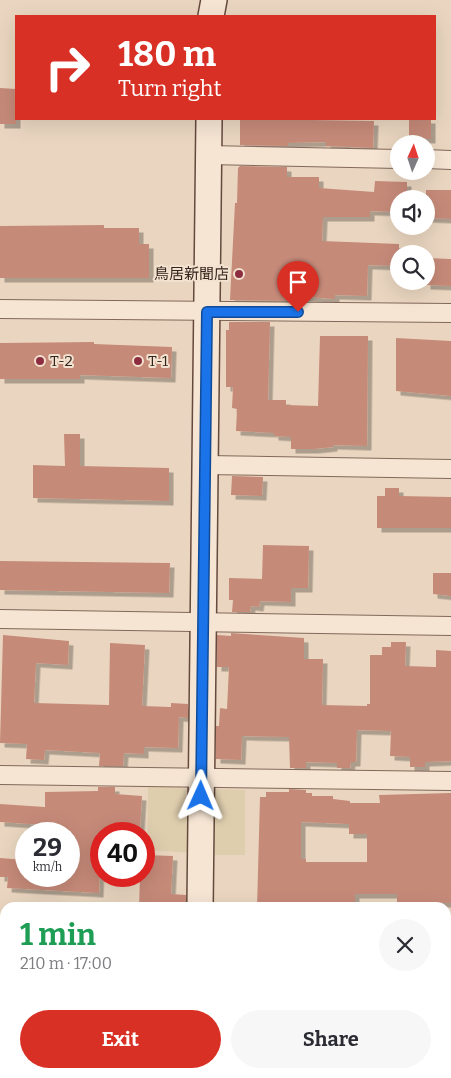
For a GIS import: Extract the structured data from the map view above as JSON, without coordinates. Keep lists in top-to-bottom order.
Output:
{
  "places": ["鳥居新聞店", "T-2", "T-1"],
  "north": "top",
  "page": {
    "turn": ["180 m", "Turn right"],
    "speed": "29 km/h",
    "limit": "40",
    "heading": ["1 min", "210 m · 17:00"],
    "buttons": ["Exit", "Share"]
  }
}
